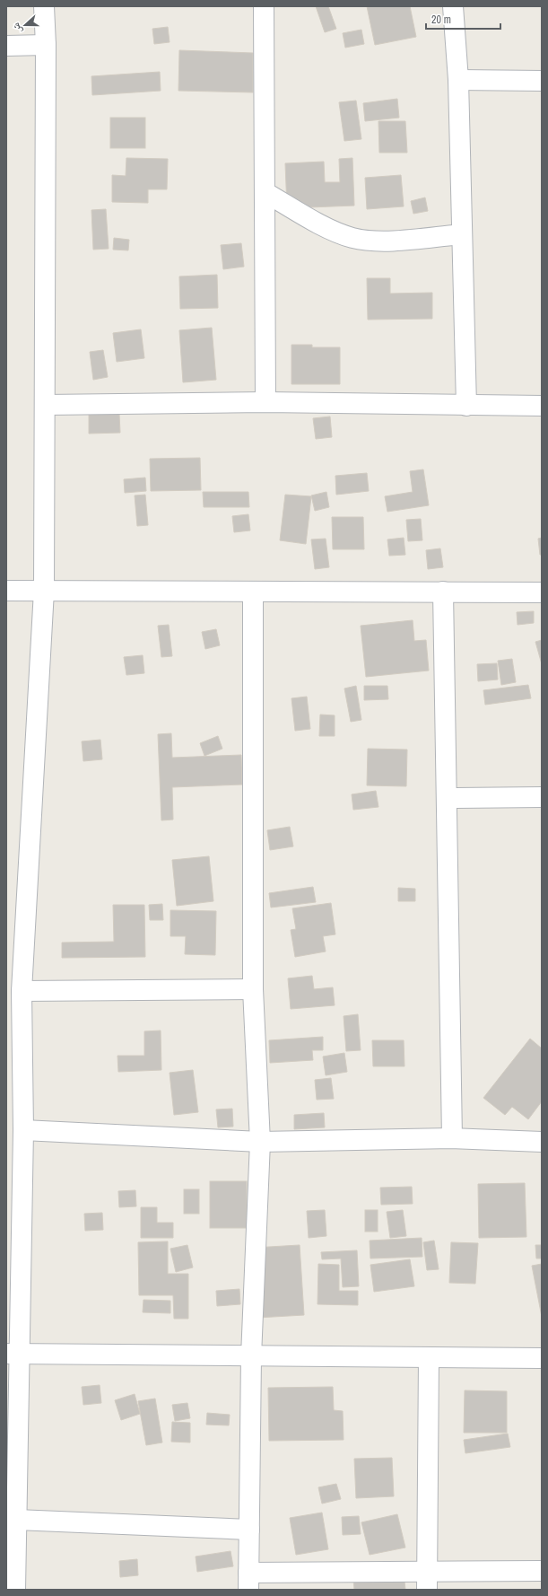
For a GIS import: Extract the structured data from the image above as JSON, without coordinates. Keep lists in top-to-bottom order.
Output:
{
  "scale_bar": "20 m",
  "north": "left"
}
